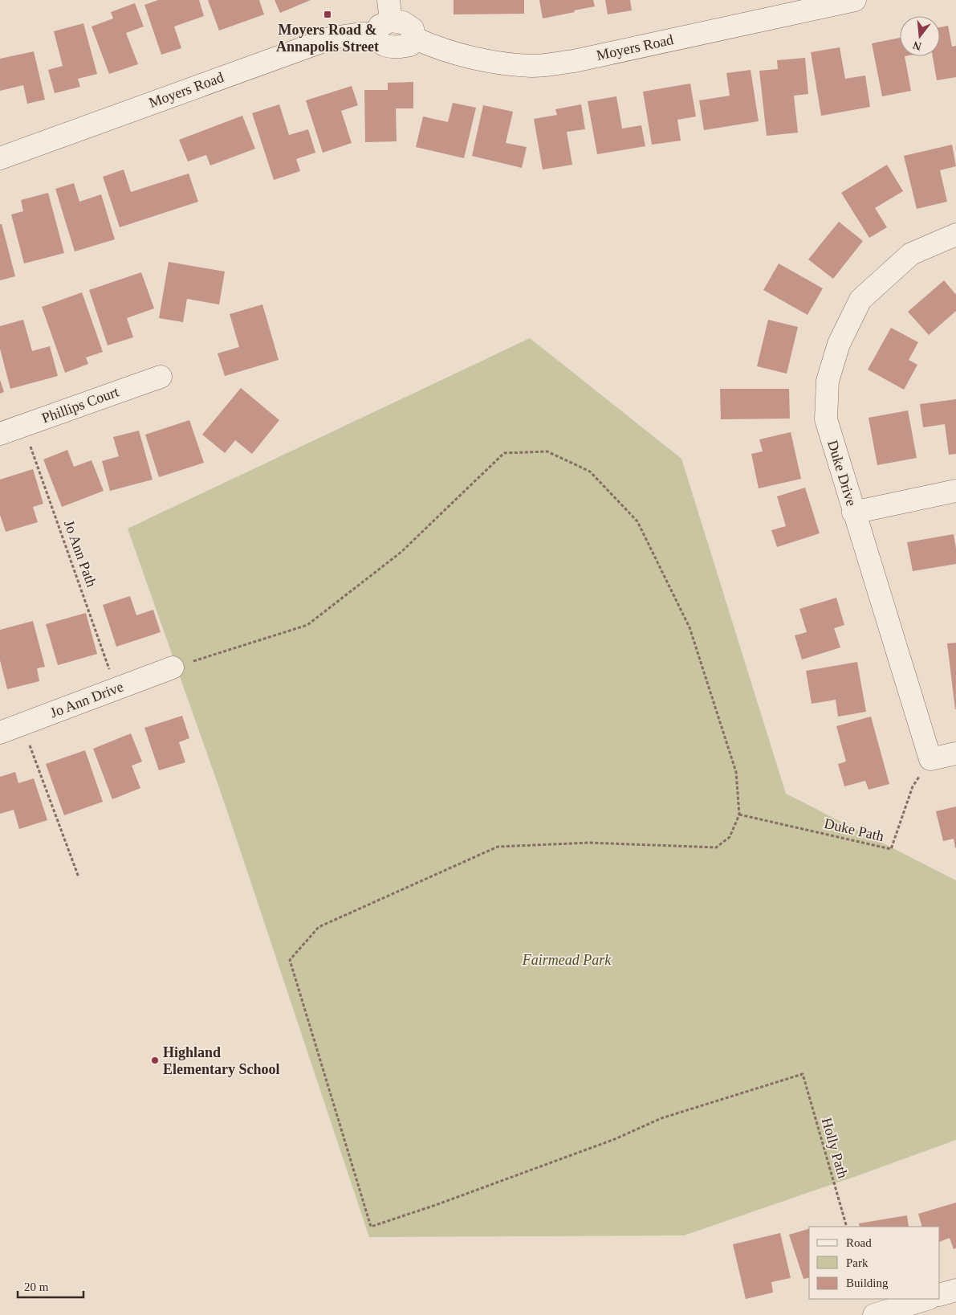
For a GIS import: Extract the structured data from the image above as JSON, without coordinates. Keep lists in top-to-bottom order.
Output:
{
  "streets": {
    "street": [
      "Moyers Road",
      "Phillips Court",
      "Duke Drive",
      "Jo Ann Drive"
    ],
    "path": ["Jo Ann Path", "Duke Path", "Holly Path"]
  },
  "crossings": [
    ["Phillips Court", "Jo Ann Path"],
    ["Duke Drive", "Duke Path"],
    ["Jo Ann Path", "Jo Ann Drive"],
    ["Duke Path", "Holly Path"]
  ],
  "parks": ["Fairmead Park"],
  "places": {
    "transit": ["Moyers Road & Annapolis Street"],
    "other": ["Highland Elementary School"]
  },
  "legend": ["Road", "Park", "Building"],
  "scale_bar": "20 m",
  "north": "bottom"
}
